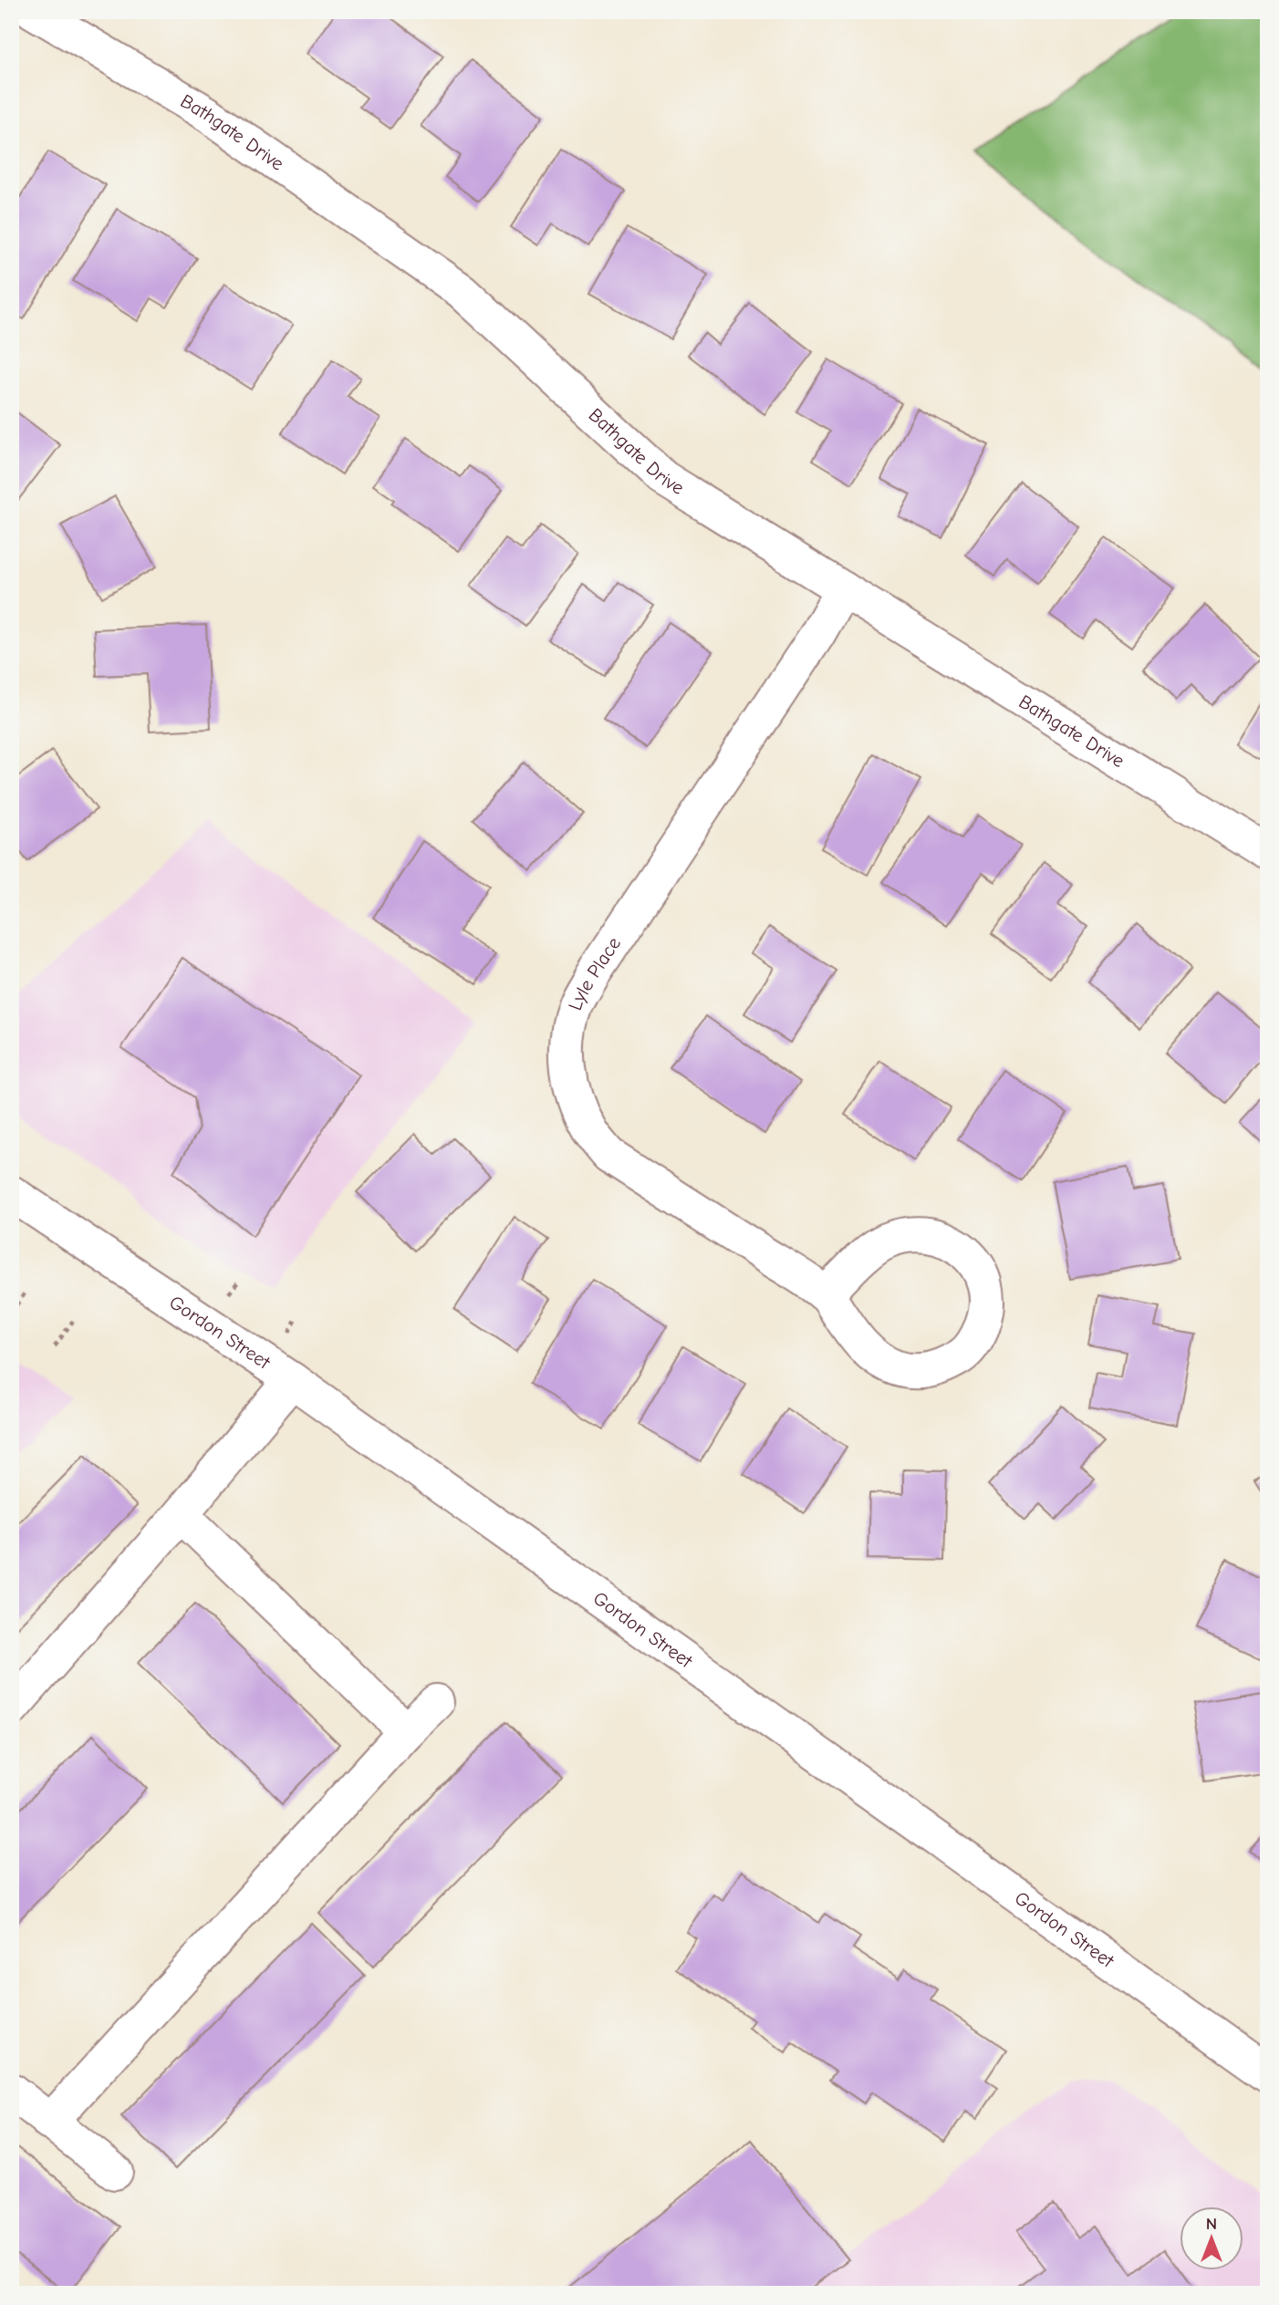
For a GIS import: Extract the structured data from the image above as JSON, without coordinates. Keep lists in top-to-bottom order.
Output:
{
  "streets": {
    "street": ["Bathgate Drive", "Lyle Place", "Gordon Street"]
  },
  "crossings": [
    ["Bathgate Drive", "Lyle Place"]
  ],
  "north": "top"
}
